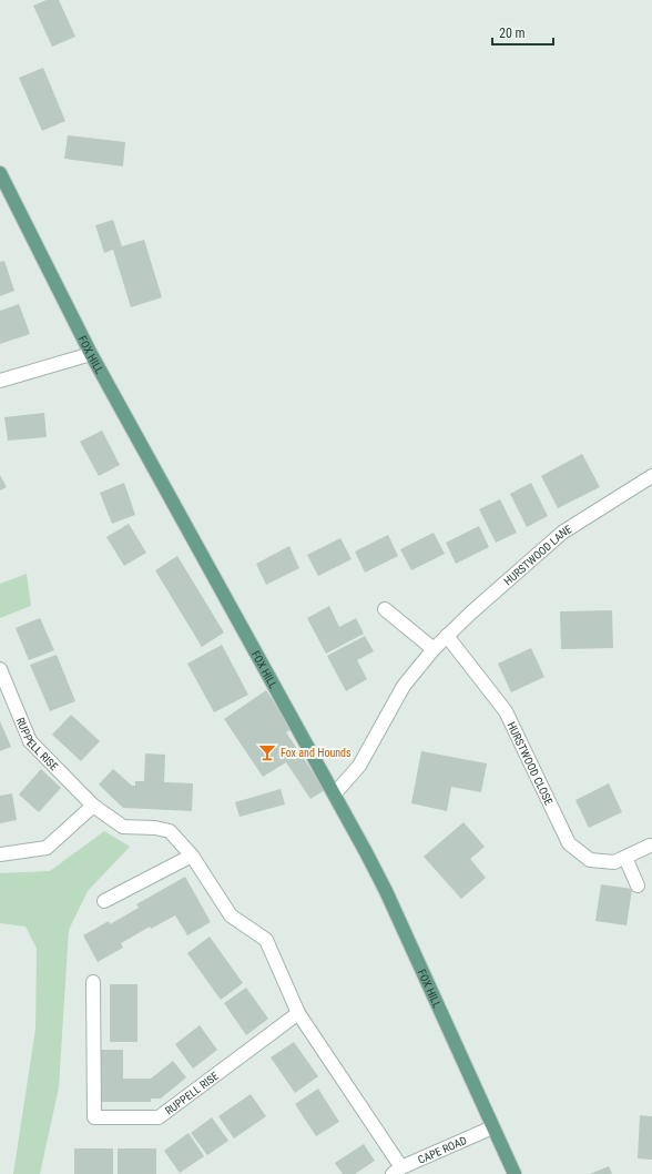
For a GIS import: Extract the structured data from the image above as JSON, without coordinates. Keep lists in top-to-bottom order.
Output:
{
  "streets": {
    "main road": ["FOX HILL"],
    "street": [
      "HURSTWOOD LANE",
      "RUPPELL RISE",
      "HURSTWOOD CLOSE",
      "CAPE ROAD"
    ]
  },
  "crossings": [
    ["FOX HILL", "HURSTWOOD LANE"],
    ["FOX HILL", "CAPE ROAD"],
    ["HURSTWOOD LANE", "HURSTWOOD CLOSE"],
    ["RUPPELL RISE", "CAPE ROAD"]
  ],
  "places": {
    "bar": ["Fox and Hounds"]
  },
  "scale_bar": "20 m"
}
